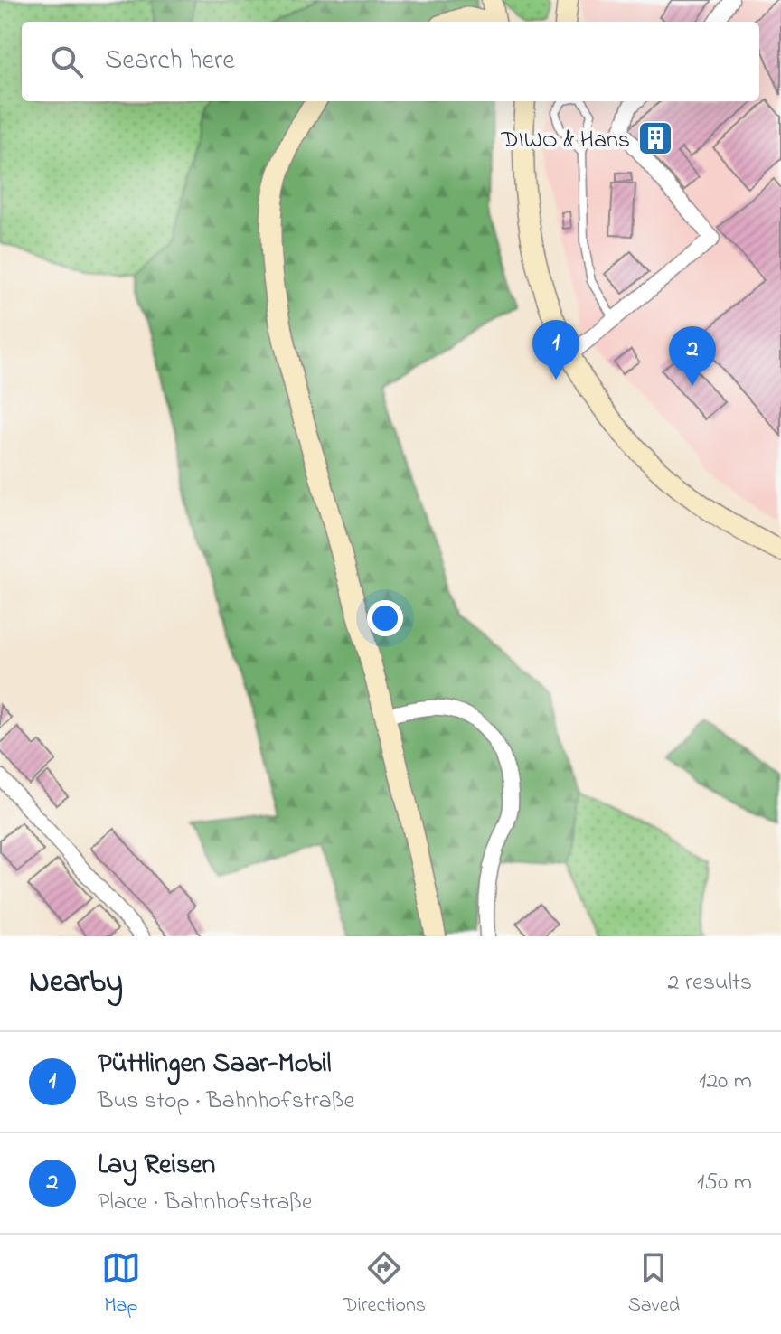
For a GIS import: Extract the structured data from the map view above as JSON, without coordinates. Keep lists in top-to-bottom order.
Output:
{
  "places": {
    "building": ["DIWO & Hans"]
  },
  "page": {
    "search": "Search here",
    "pins": ["1", "2"],
    "heading": ["Nearby", "2 results"],
    "list": [
      {
        "mark": "1",
        "name": "Püttlingen Saar-Mobil",
        "note": "Bus stop · Bahnhofstraße",
        "value": "120 m"
      },
      {
        "mark": "2",
        "name": "Lay Reisen",
        "note": "Place · Bahnhofstraße",
        "value": "150 m"
      }
    ],
    "nav": ["Map", "Directions", "Saved"]
  }
}
